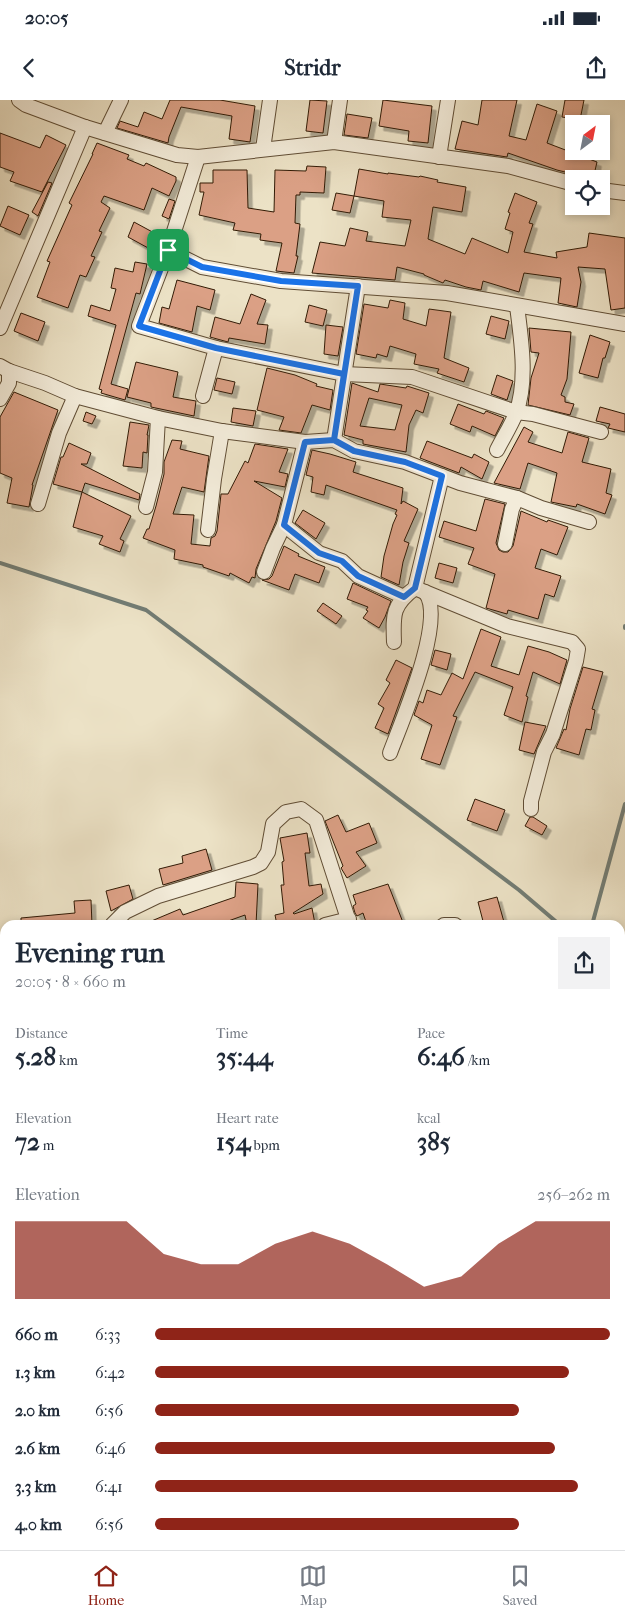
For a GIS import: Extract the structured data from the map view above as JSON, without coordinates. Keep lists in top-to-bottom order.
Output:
{
  "north": "top right",
  "page": {
    "status": "20:05",
    "header": "Stridr",
    "heading": ["Evening run", "20:05 · 8 × 660 m"],
    "stats": [
      ["Distance", "5.28 km"],
      ["Time", "35:44"],
      ["Pace", "6:46 /km"],
      ["Elevation", "72 m"],
      ["Heart rate", "154 bpm"],
      ["kcal", "385"]
    ],
    "chart": ["Elevation", "256–262 m"],
    "list": [
      {
        "name": "660 m",
        "note": "6:33"
      },
      {
        "name": "1.3 km",
        "note": "6:42"
      },
      {
        "name": "2.0 km",
        "note": "6:56"
      },
      {
        "name": "2.6 km",
        "note": "6:46"
      },
      {
        "name": "3.3 km",
        "note": "6:41"
      },
      {
        "name": "4.0 km",
        "note": "6:56"
      }
    ],
    "tabs": ["Home", "Map", "Saved"]
  }
}
